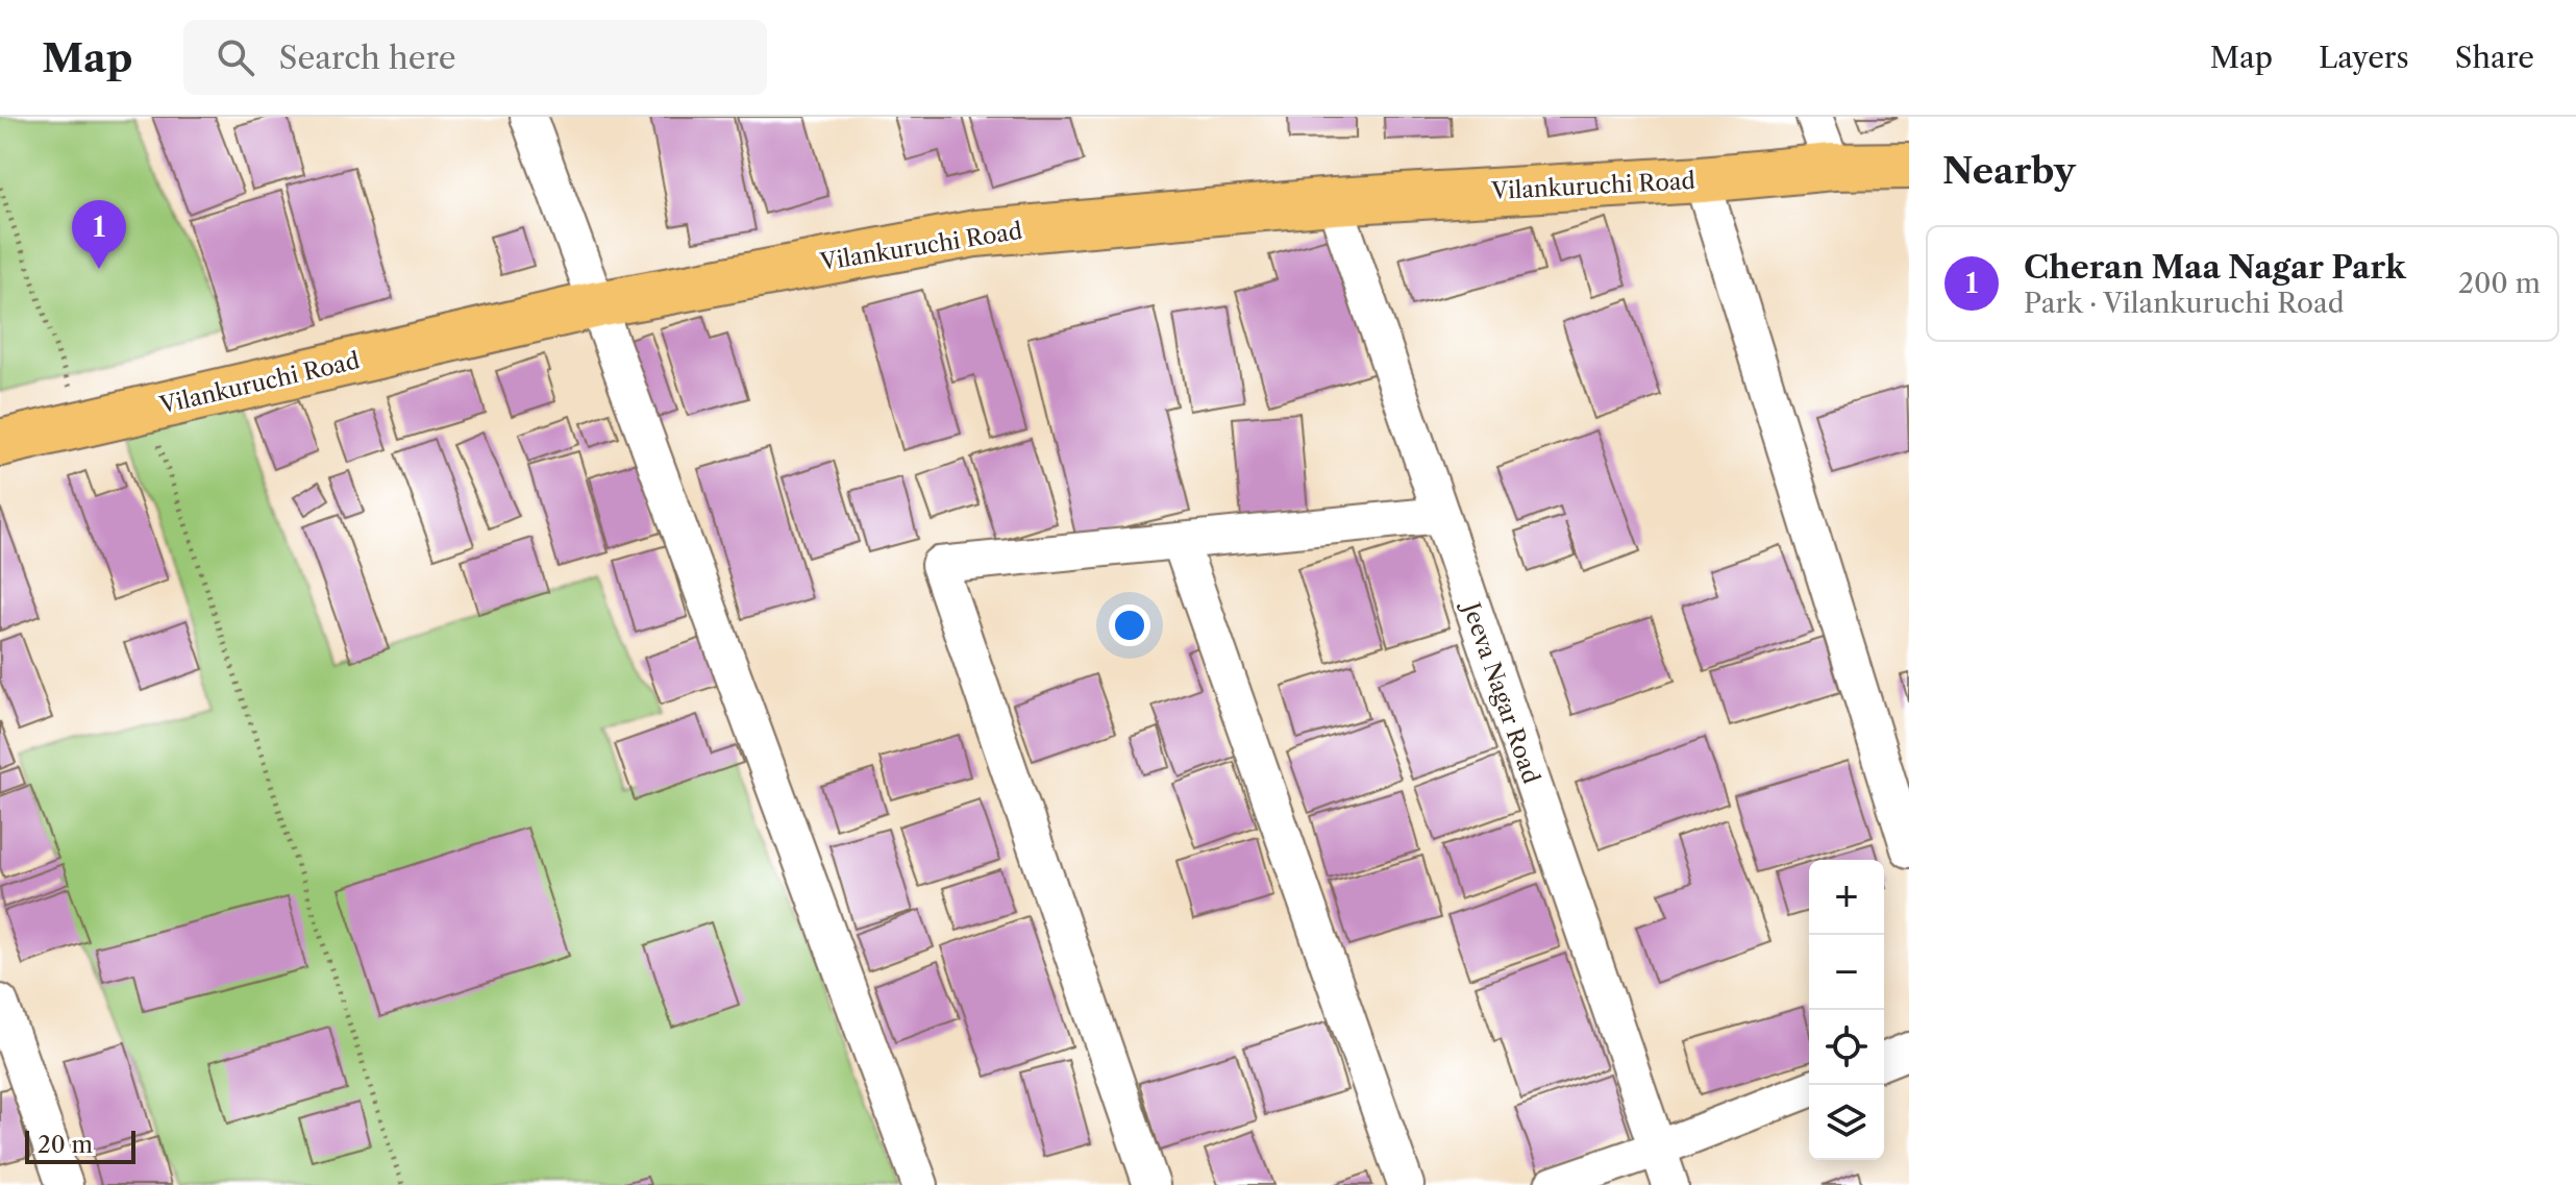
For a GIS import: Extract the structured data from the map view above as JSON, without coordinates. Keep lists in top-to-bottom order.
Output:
{
  "streets": {
    "main road": ["Vilankuruchi Road"],
    "street": ["Jeeva Nagar Road"]
  },
  "crossings": [
    ["Vilankuruchi Road", "Jeeva Nagar Road"]
  ],
  "scale_bar": "20 m",
  "page": {
    "header": "Map",
    "search": "Search here",
    "nav": ["Map", "Layers", "Share"],
    "heading": "Nearby",
    "pins": "1",
    "list": [
      {
        "mark": "1",
        "name": "Cheran Maa Nagar Park",
        "note": "Park · Vilankuruchi Road",
        "value": "200 m"
      }
    ],
    "map_buttons": ["+", "−"],
    "scale": "20 m"
  }
}
